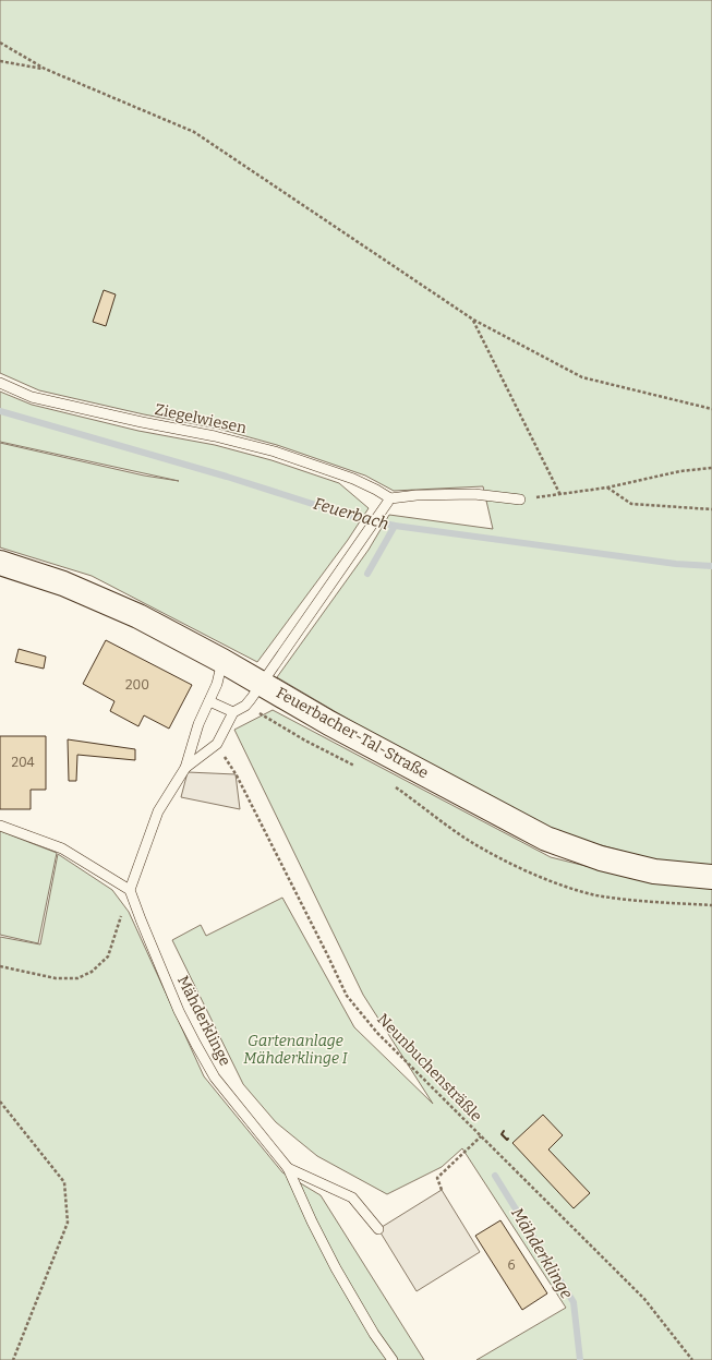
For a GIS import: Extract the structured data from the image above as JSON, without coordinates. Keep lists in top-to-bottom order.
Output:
{
  "streets": {
    "main road": ["Feuerbacher-Tal-Straße"],
    "lane": ["Ziegelwiesen", "Mähderklinge"],
    "path": ["Neunbuchensträßle"]
  },
  "water": ["Feuerbach", "Mähderklinge"],
  "parks": ["Gartenanlage Mähderklinge I"],
  "house_numbers": ["200", "204", "6"]
}
